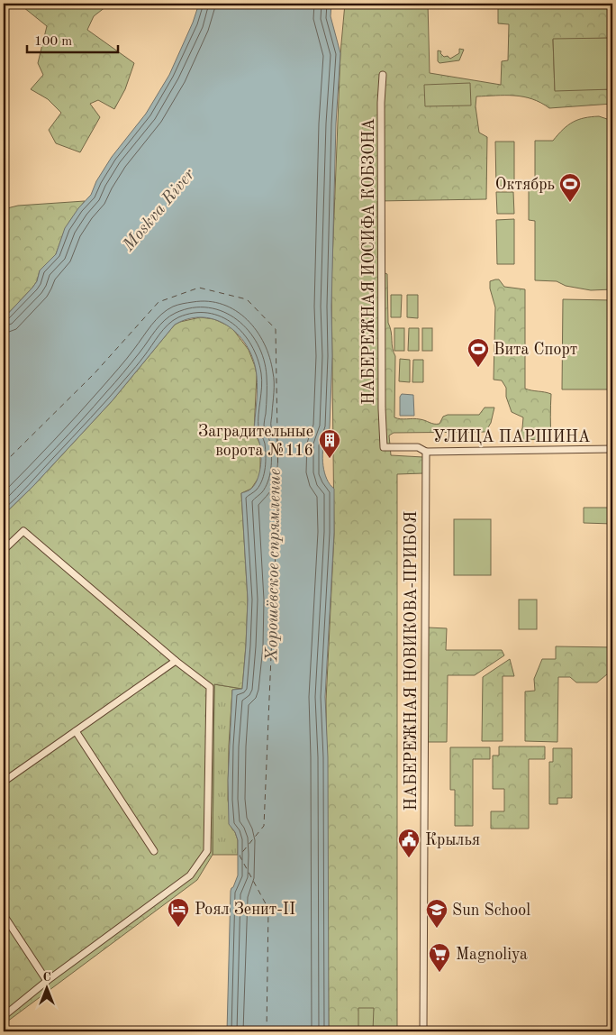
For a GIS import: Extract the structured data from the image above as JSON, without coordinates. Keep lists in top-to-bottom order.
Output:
{
  "streets": {
    "street": ["НАБЕРЕЖНАЯ ИОСИФА КОБЗОНА", "УЛИЦА ПАРШИНА", "НАБЕРЕЖНАЯ НОВИКОВА-ПРИБОЯ"]
  },
  "crossings": [
    ["НАБЕРЕЖНАЯ ИОСИФА КОБЗОНА", "УЛИЦА ПАРШИНА"],
    ["УЛИЦА ПАРШИНА", "НАБЕРЕЖНАЯ НОВИКОВА-ПРИБОЯ"]
  ],
  "water": ["Moskva River", "Хорошёвское спрямление"],
  "places": {
    "sports": ["Октябрь", "Вита Спорт"],
    "building": ["Заградительные ворота №116"],
    "public building": ["Крылья"],
    "hotel": ["Роял Зенит-II"],
    "school or university": ["Sun School"],
    "supermarket": ["Magnoliya"]
  },
  "scale_bar": "100 m",
  "north": "top"
}
